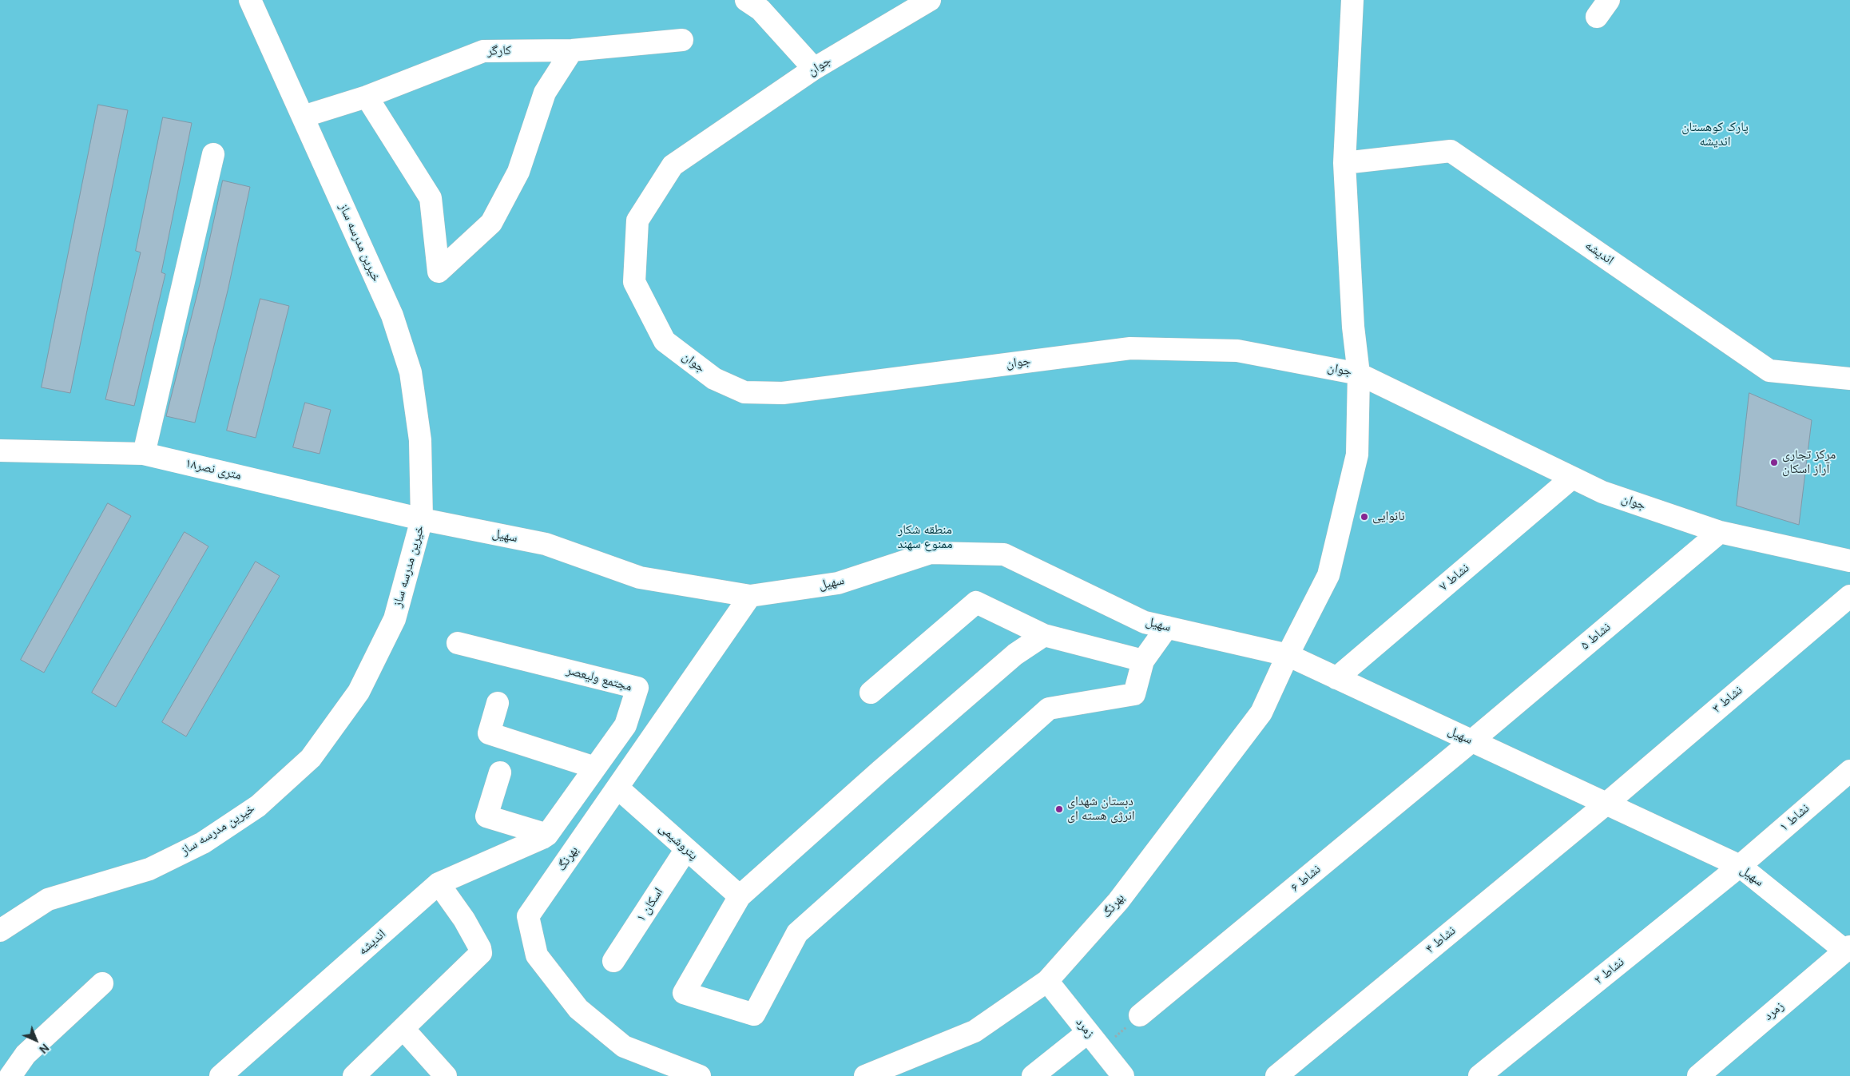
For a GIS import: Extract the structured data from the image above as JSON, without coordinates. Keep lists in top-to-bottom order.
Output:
{
  "streets": {
    "street": [
      "کارگر",
      "جوان",
      "خیرین مدرسه ساز",
      "اندیشه",
      "۱۸متری نصر",
      "سهیل",
      "نشاط ۷",
      "نشاط ۵",
      "مجتمع ولیعصر",
      "نشاط ۳",
      "نشاط ۱",
      "پتروشیمی",
      "بهرنگ",
      "نشاط ۶",
      "اسکان ۱",
      "نشاط ۴",
      "نشاط ۲",
      "زمرد"
    ]
  },
  "crossings": [
    ["کارگر", "خیرین مدرسه ساز"],
    ["جوان", "نشاط ۷"],
    ["جوان", "نشاط ۵"],
    ["جوان", "بهرنگ"],
    ["خیرین مدرسه ساز", "۱۸متری نصر"],
    ["خیرین مدرسه ساز", "سهیل"],
    ["اندیشه", "مجتمع ولیعصر"],
    ["اندیشه", "بهرنگ"],
    ["۱۸متری نصر", "سهیل"],
    ["سهیل", "نشاط ۷"],
    ["سهیل", "نشاط ۵"],
    ["سهیل", "نشاط ۳"],
    ["سهیل", "نشاط ۱"],
    ["سهیل", "بهرنگ"],
    ["سهیل", "نشاط ۶"],
    ["سهیل", "نشاط ۴"],
    ["سهیل", "نشاط ۲"],
    ["سهیل", "زمرد"],
    ["نشاط ۵", "نشاط ۶"],
    ["نشاط ۳", "نشاط ۴"],
    ["نشاط ۱", "نشاط ۲"],
    ["پتروشیمی", "بهرنگ"],
    ["پتروشیمی", "اسکان ۱"],
    ["بهرنگ", "زمرد"]
  ],
  "parks": ["پارک کوهستان اندیشه", "منطقه شکار ممنوع سهند"],
  "places": ["مرکز تجاری آراز اسکان", "نانوایی", "دبستان شهدای انرژی هسته ای"],
  "north": "bottom right"
}
